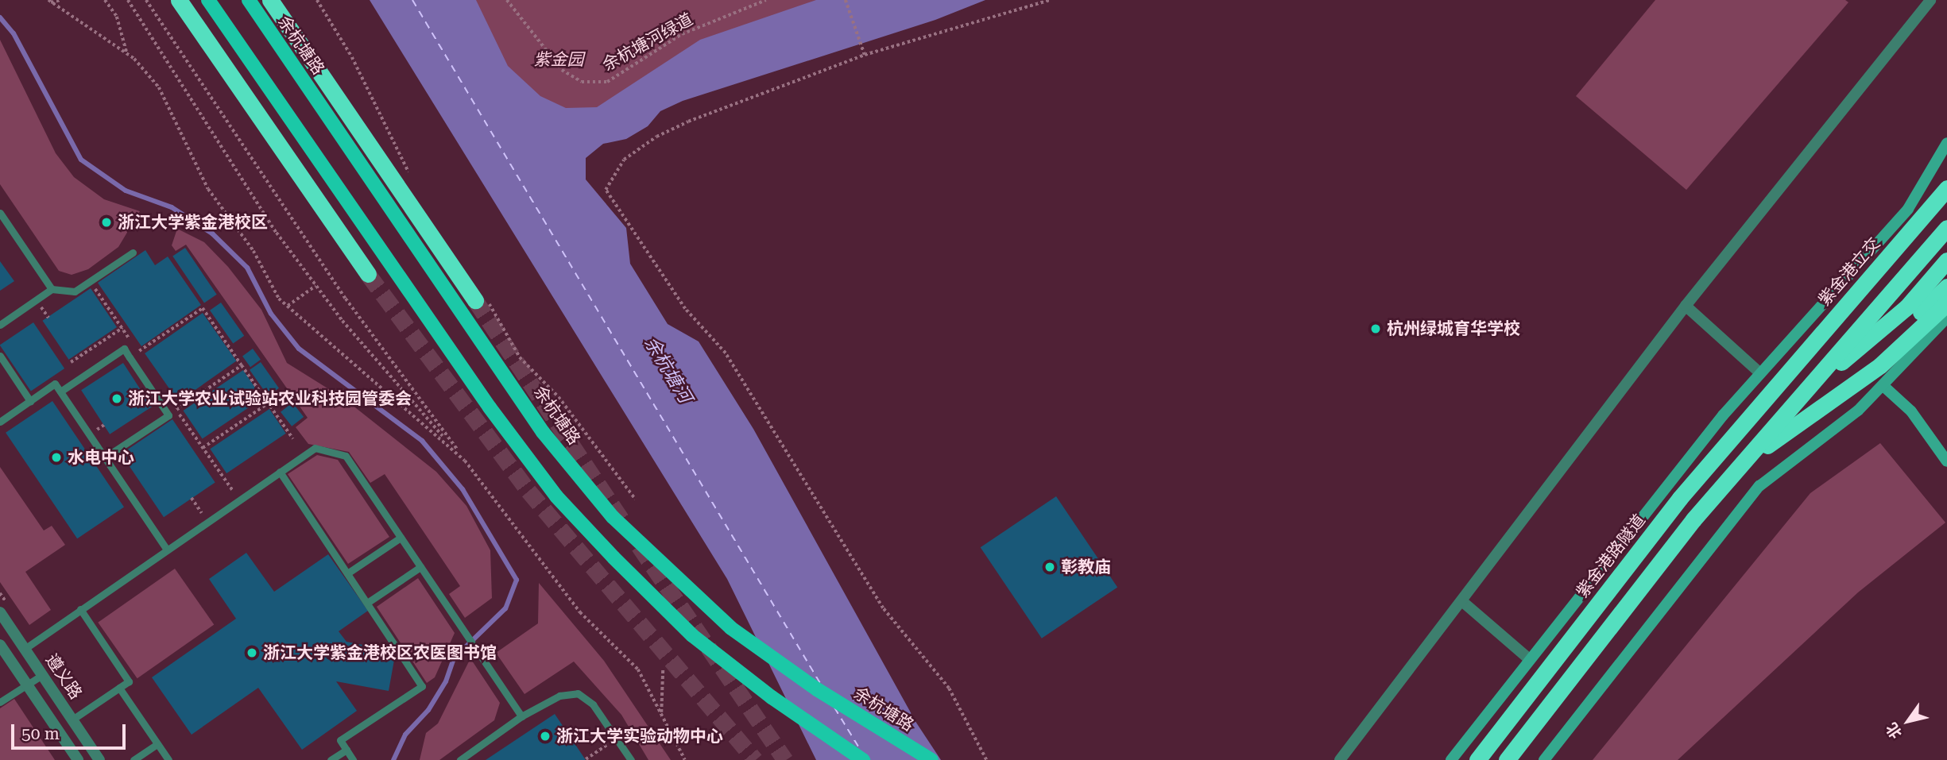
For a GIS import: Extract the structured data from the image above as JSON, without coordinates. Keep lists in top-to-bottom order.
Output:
{
  "streets": {
    "highway": ["紫金港立交", "紫金港路隧道"],
    "main road": ["余杭塘路"],
    "street": ["遵义路"],
    "path": ["余杭塘河绿道"]
  },
  "crossings": [
    ["紫金港立交", "紫金港路隧道"]
  ],
  "water": ["余杭塘河"],
  "parks": ["紫金园"],
  "places": [
    "浙江大学紫金港校区",
    "杭州绿城育华学校",
    "浙江大学农业试验站农业科技园管委会",
    "水电中心",
    "彰教庙",
    "浙江大学紫金港校区农医图书馆",
    "浙江大学实验动物中心"
  ],
  "scale_bar": "50 m",
  "north": "bottom left"
}
